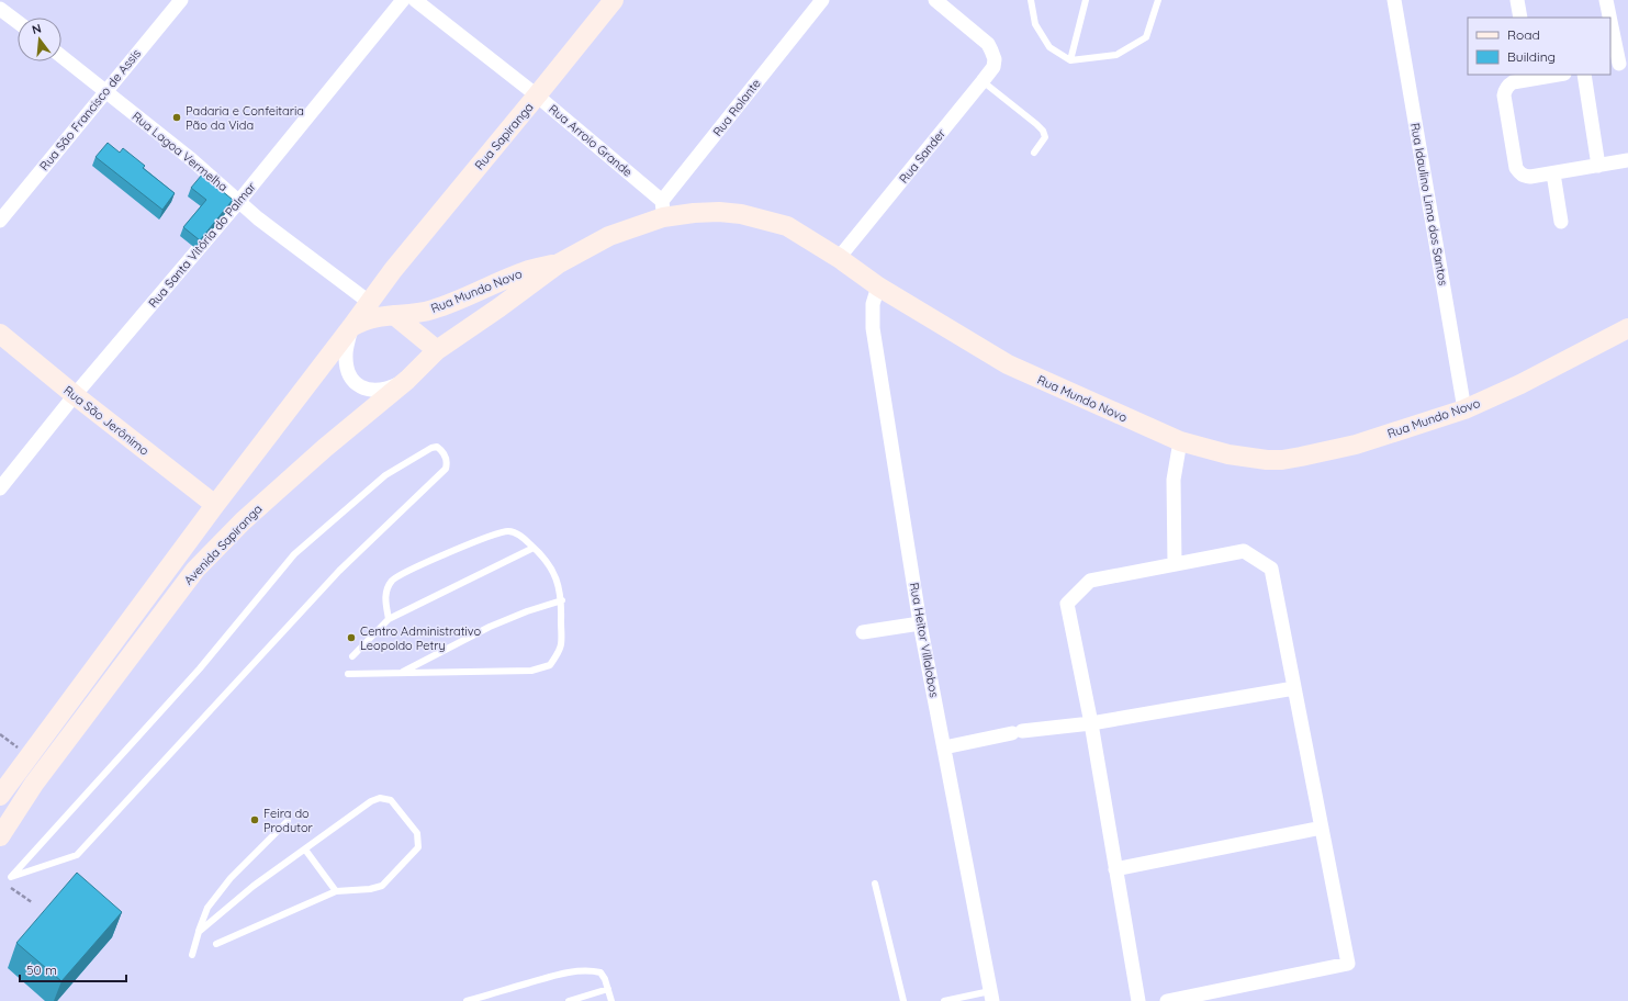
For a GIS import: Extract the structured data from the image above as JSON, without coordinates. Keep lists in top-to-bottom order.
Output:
{
  "streets": {
    "main road": [
      "Rua Sapiranga",
      "Rua Mundo Novo",
      "Rua São Jerônimo",
      "Avenida Sapiranga"
    ],
    "street": [
      "Rua Rolante",
      "Rua São Francisco de Assis",
      "Rua Arroio Grande",
      "Rua Lagoa Vermelha",
      "Rua Sander",
      "Rua Idaulino Lima dos Santos",
      "Rua Santa Vitória do Palmar",
      "Rua Heitor Villalobos"
    ]
  },
  "crossings": [
    ["Rua Rolante", "Rua Arroio Grande"],
    ["Rua Rolante", "Rua Mundo Novo"],
    ["Rua São Francisco de Assis", "Rua Lagoa Vermelha"],
    ["Rua Sapiranga", "Rua Arroio Grande"],
    ["Rua Sapiranga", "Rua Lagoa Vermelha"],
    ["Rua Sapiranga", "Rua Mundo Novo"],
    ["Rua Sapiranga", "Avenida Sapiranga"],
    ["Rua Arroio Grande", "Rua Mundo Novo"],
    ["Rua Lagoa Vermelha", "Rua Santa Vitória do Palmar"],
    ["Rua Sander", "Rua Mundo Novo"],
    ["Rua Idaulino Lima dos Santos", "Rua Mundo Novo"],
    ["Rua Santa Vitória do Palmar", "Rua São Jerônimo"],
    ["Rua Mundo Novo", "Avenida Sapiranga"],
    ["Rua Mundo Novo", "Rua Heitor Villalobos"],
    ["Rua São Jerônimo", "Avenida Sapiranga"]
  ],
  "places": ["Padaria e Confeitaria Pão da Vida", "Centro Administrativo Leopoldo Petry", "Feira do Produtor"],
  "legend": ["Road", "Building"],
  "scale_bar": "50 m",
  "north": "top"
}
